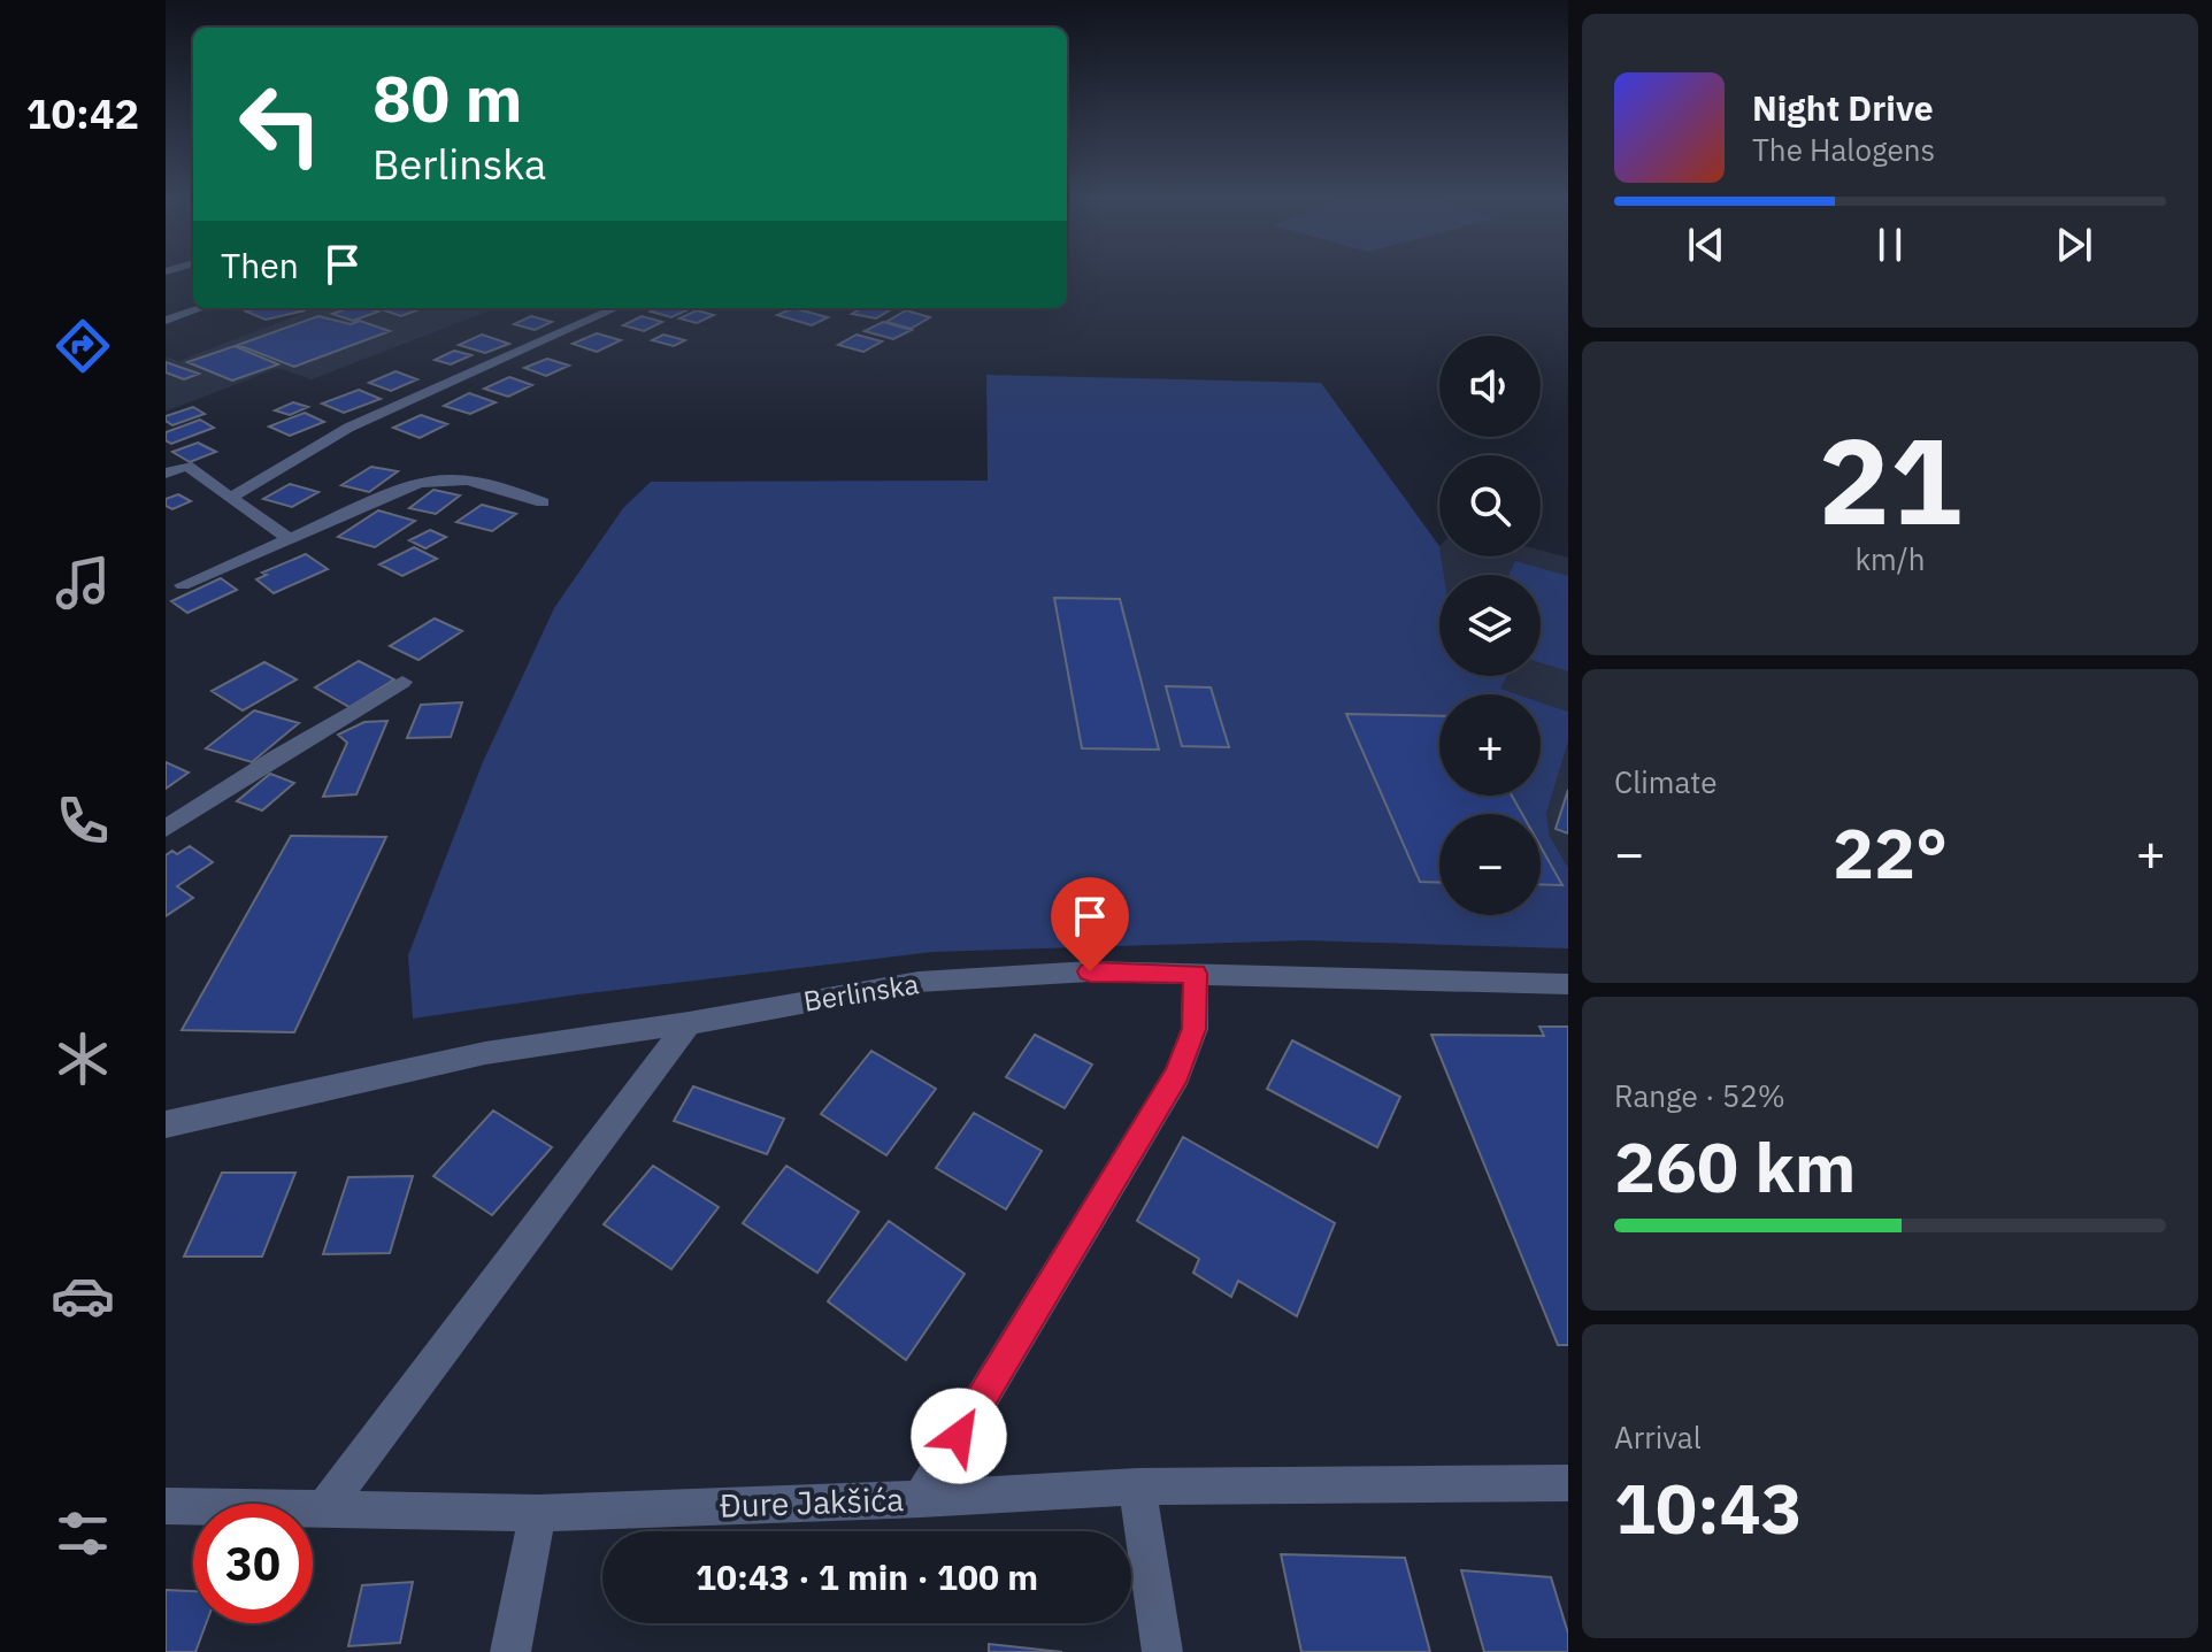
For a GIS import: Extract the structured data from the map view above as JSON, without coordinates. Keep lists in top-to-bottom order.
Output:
{
  "streets": {
    "street": ["Berlinska", "Đure Jakšića"]
  },
  "page": {
    "tabs": "10:42",
    "turn": ["80 m", "Berlinska"],
    "song": ["Night Drive", "The Halogens"],
    "then": "Then",
    "map_buttons": ["+", "−"],
    "tile": [
      ["21", "km/h"],
      "Climate",
      ["Range · 52%", "260 km"],
      ["Arrival", "10:43"]
    ],
    "heat": ["−", "22°", "+"],
    "limit": "30",
    "trip": "10:43 · 1 min · 100 m"
  }
}
